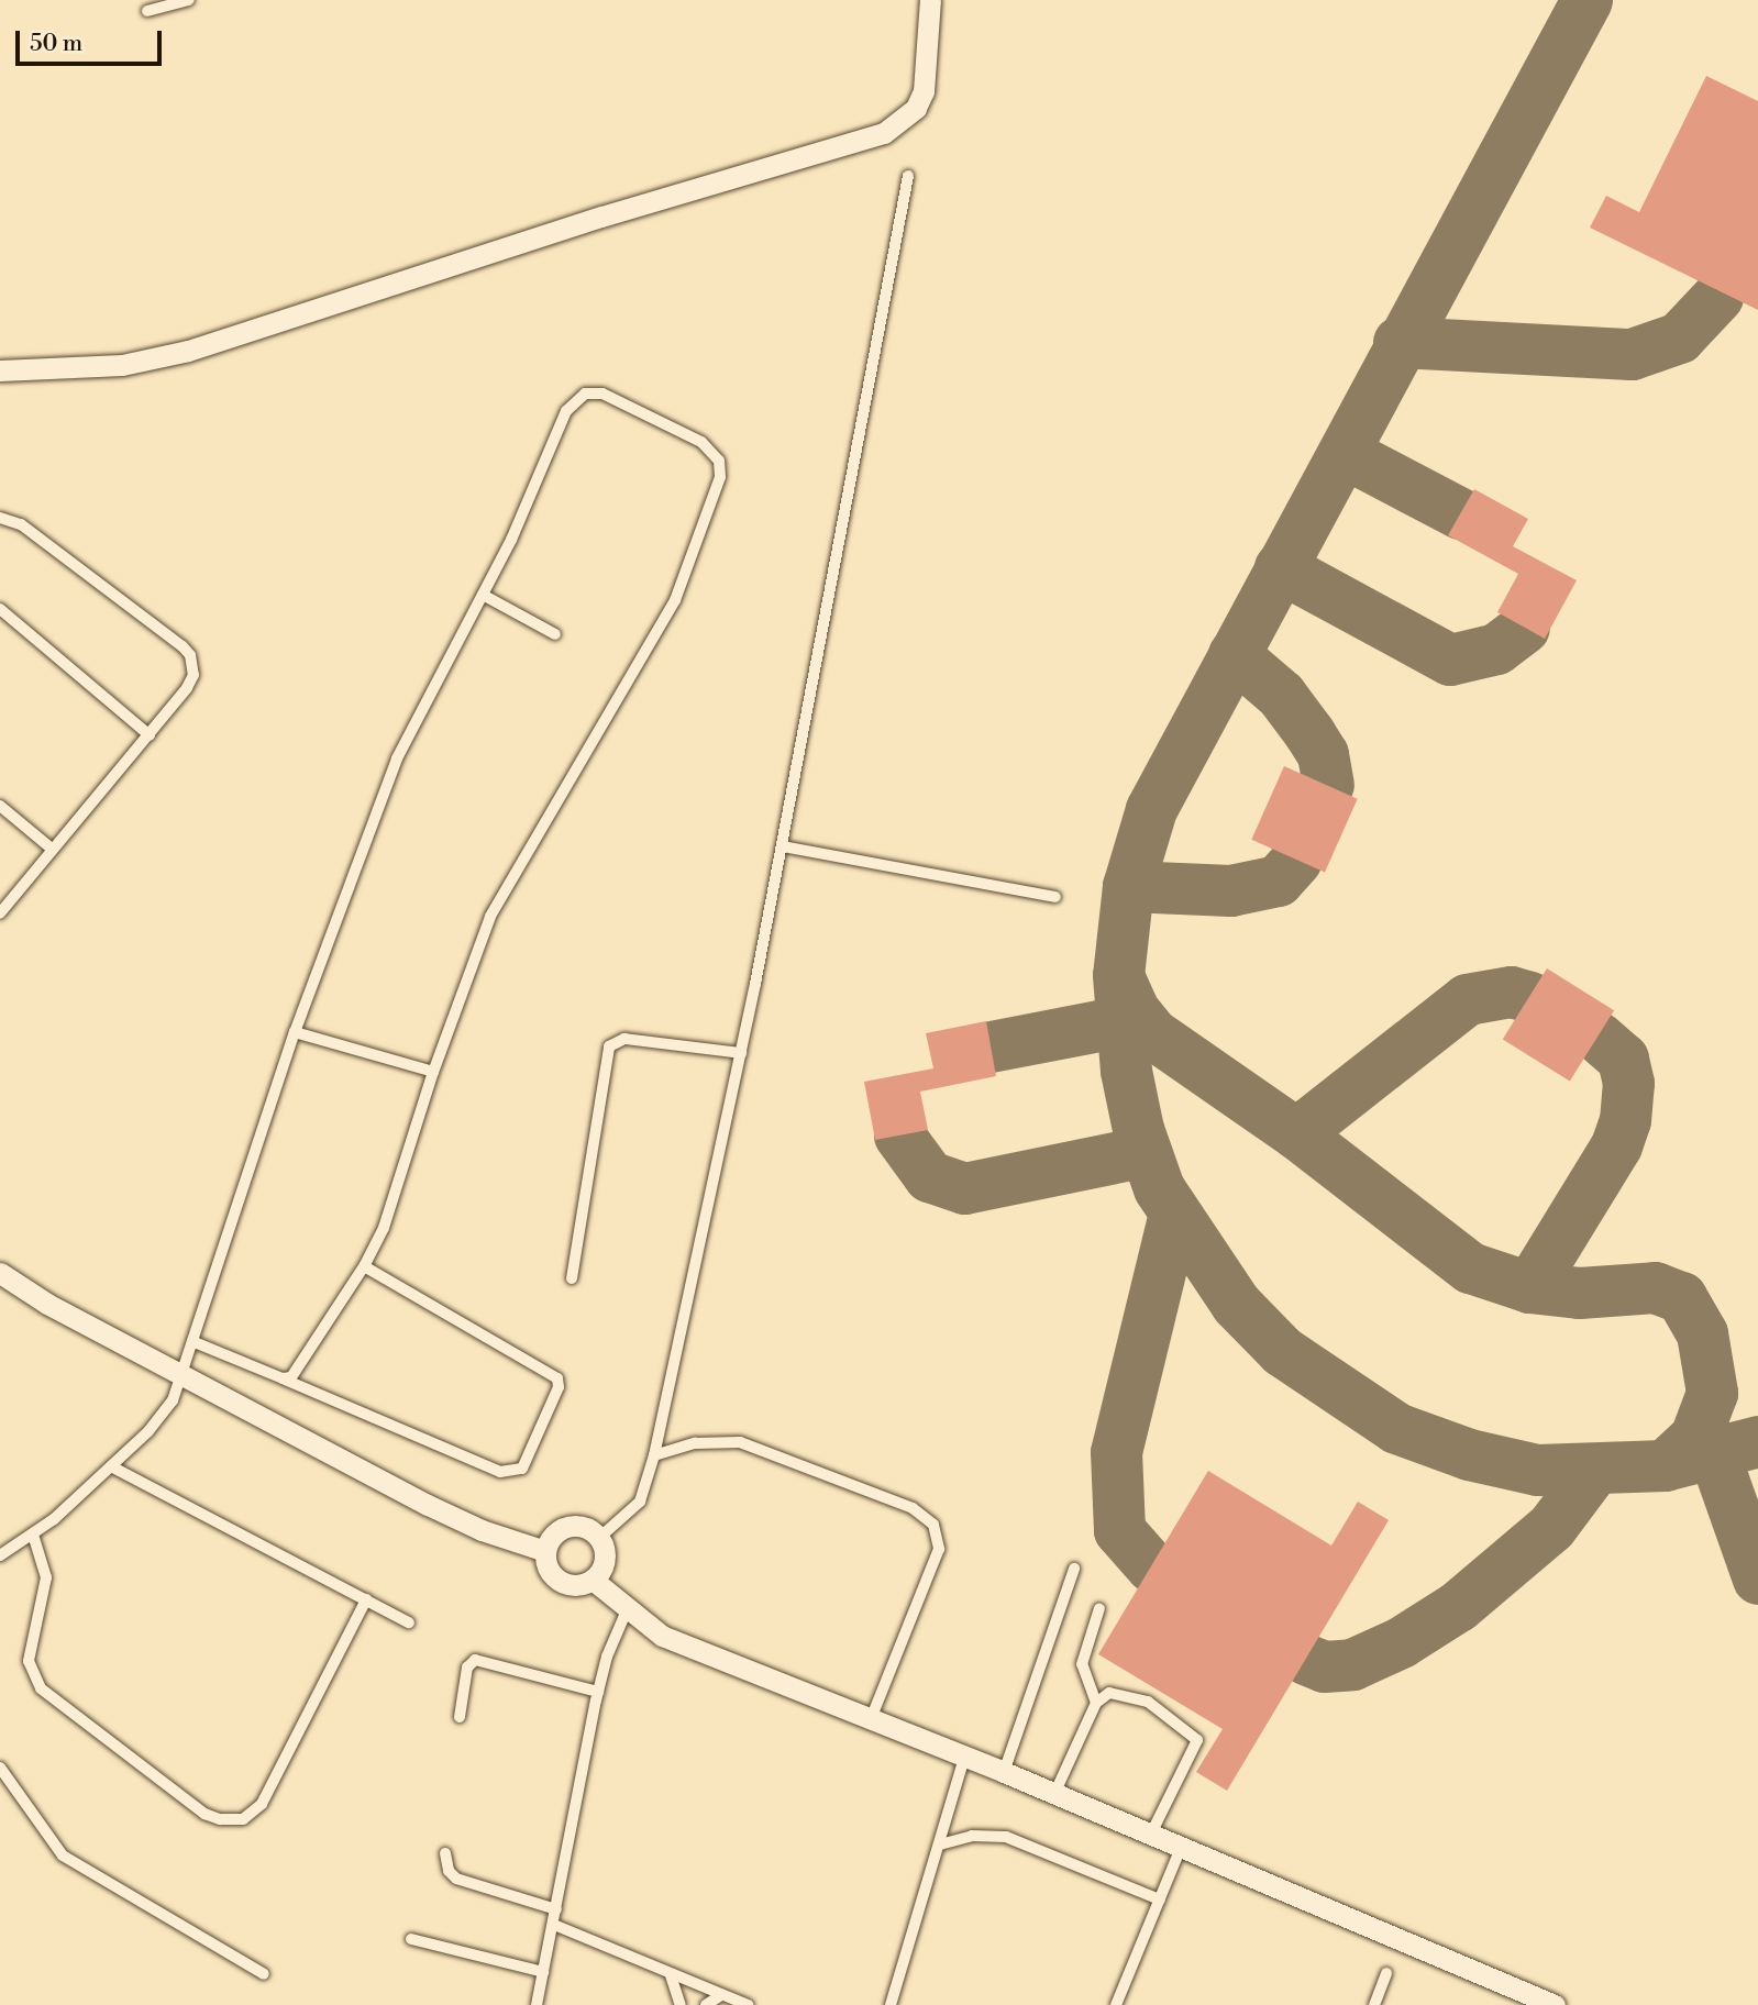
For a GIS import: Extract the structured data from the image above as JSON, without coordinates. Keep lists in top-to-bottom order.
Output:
{
  "scale_bar": "50 m"
}
